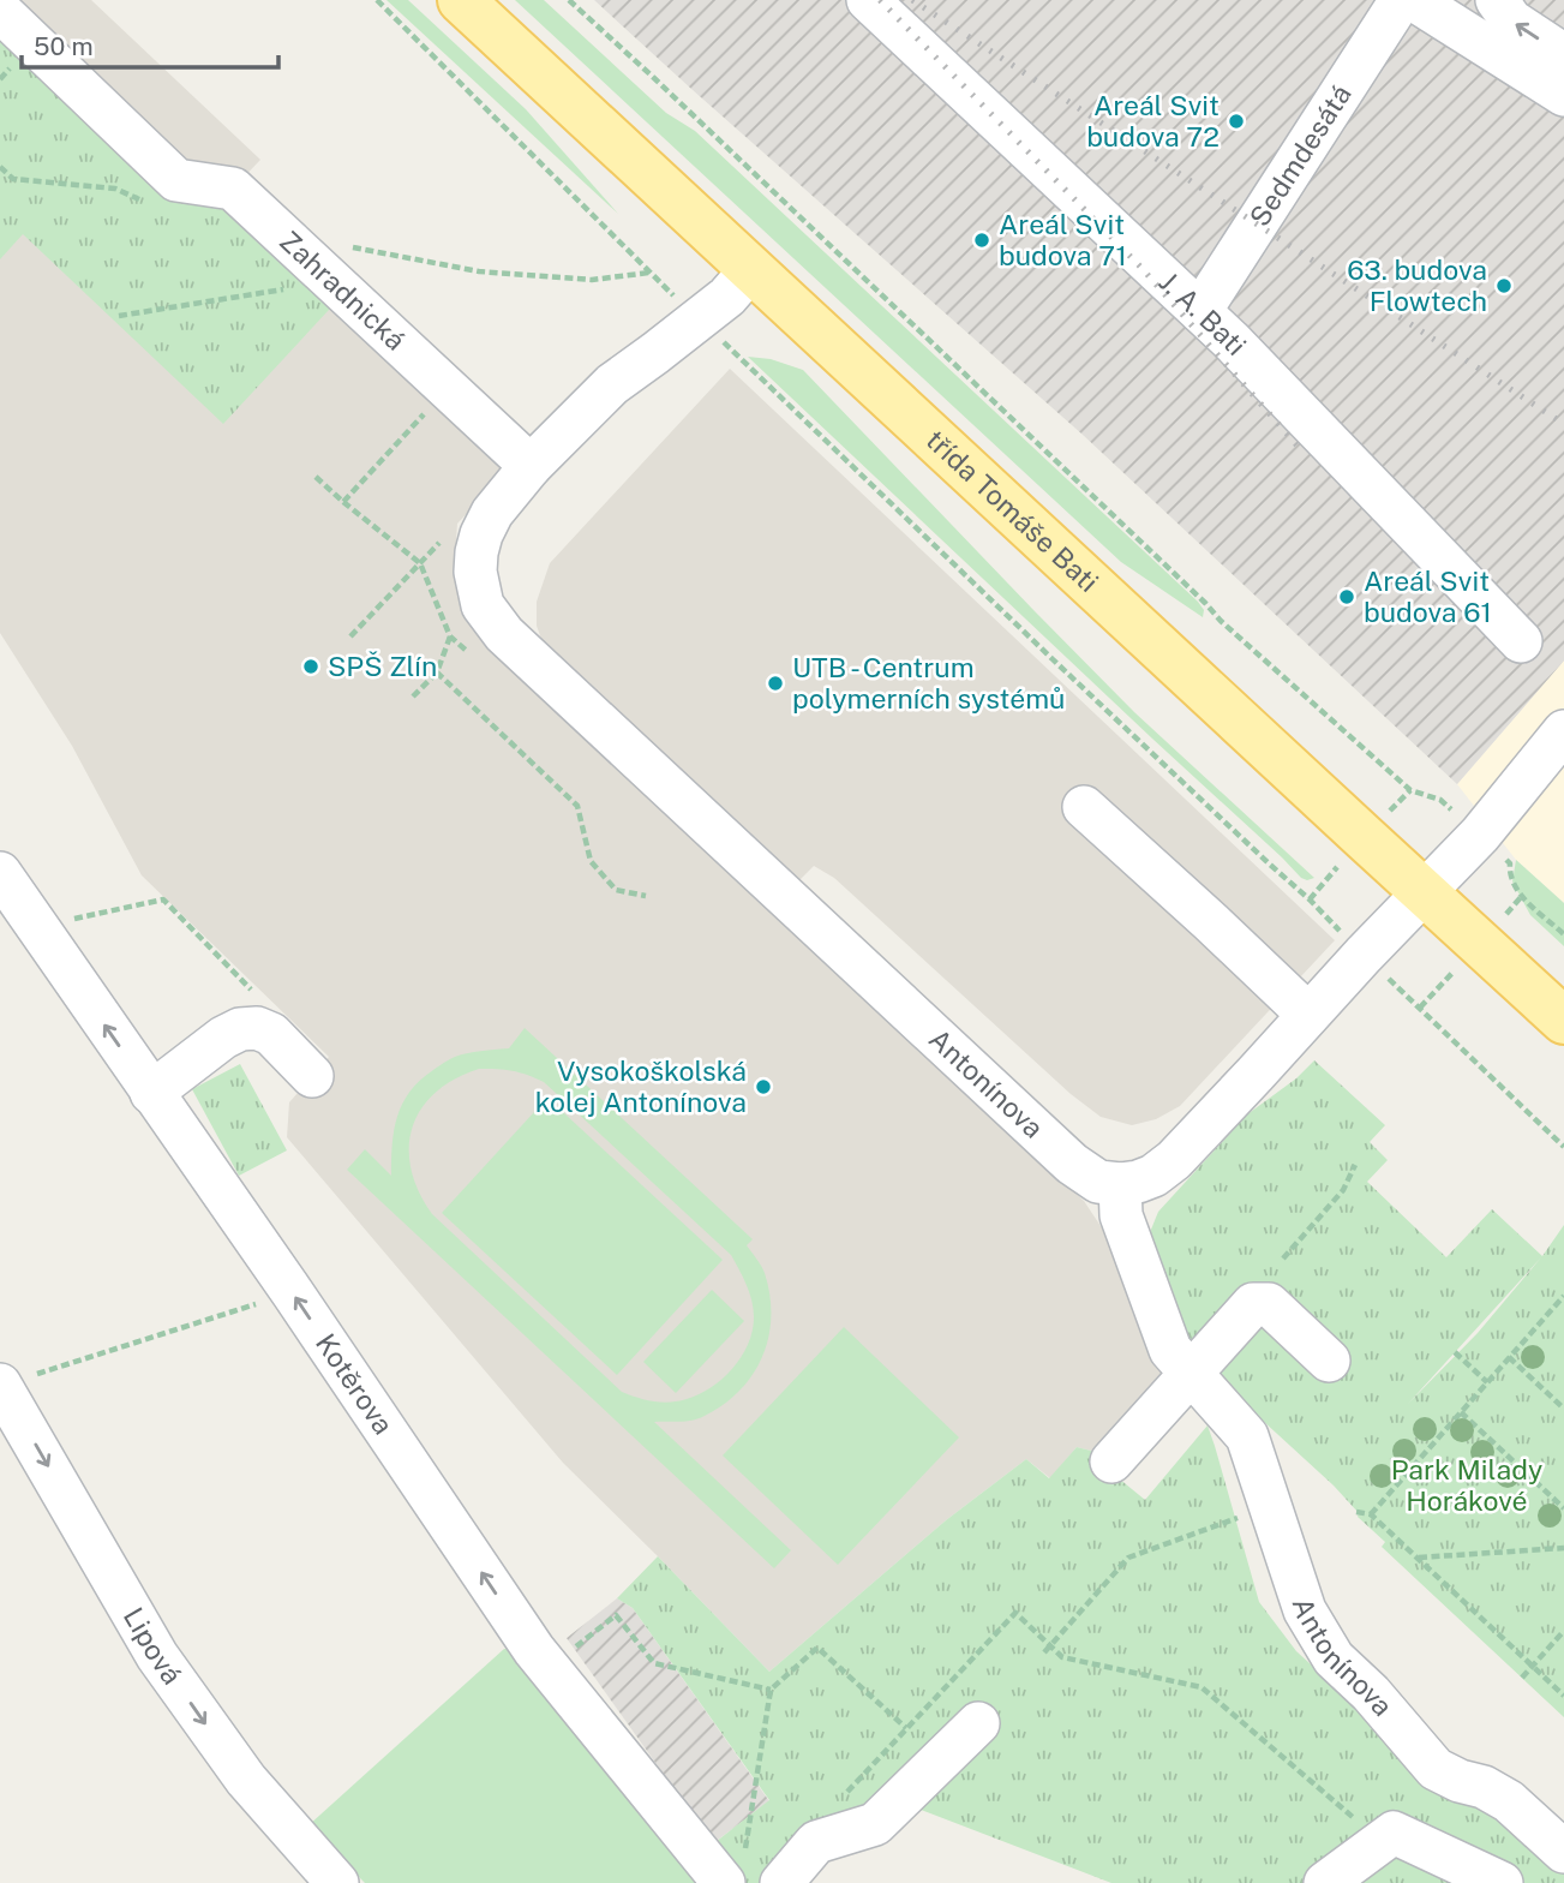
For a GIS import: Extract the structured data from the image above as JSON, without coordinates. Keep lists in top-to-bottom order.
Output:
{
  "streets": {
    "main road": ["třída Tomáše Bati"],
    "street": [
      "Sedmdesátá",
      "Zahradnická",
      "J. A. Bati",
      "Antonínova",
      "Kotěrova",
      "Lipová"
    ]
  },
  "crossings": [
    ["Sedmdesátá", "J. A. Bati"],
    ["Zahradnická", "Antonínova"]
  ],
  "one_way": ["Kotěrova", "Lipová"],
  "parks": ["Park Milady Horákové"],
  "places": [
    "Areál Svit budova 72",
    "Areál Svit budova 71",
    "63. budova Flowtech",
    "Areál Svit budova 61",
    "SPŠ Zlín",
    "UTB - Centrum polymerních systémů",
    "Vysokoškolská kolej Antonínova"
  ],
  "scale_bar": "50 m"
}
